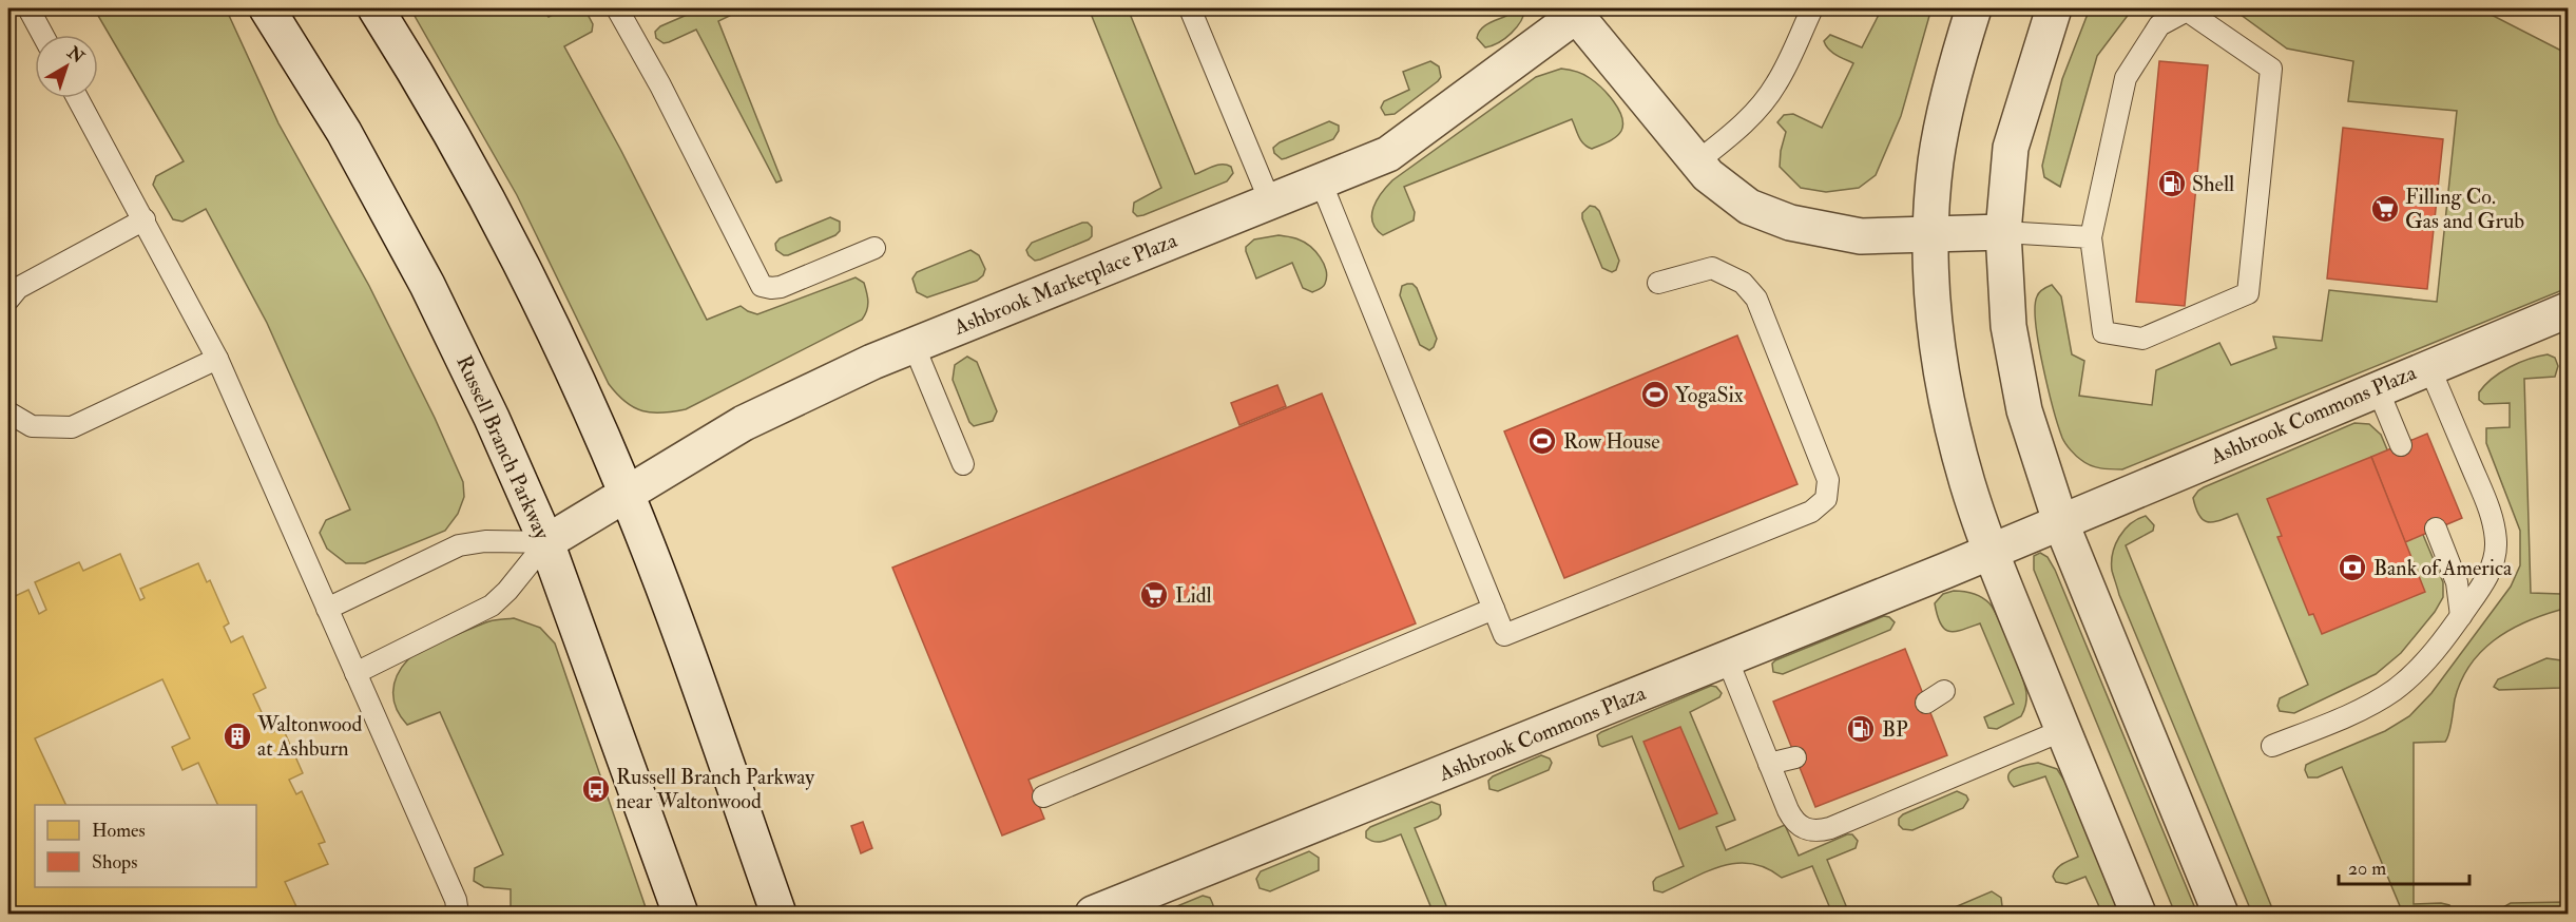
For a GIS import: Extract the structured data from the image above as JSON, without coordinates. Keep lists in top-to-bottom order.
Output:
{
  "streets": {
    "street": ["Ashbrook Marketplace Plaza", "Ashbrook Commons Plaza", "Russell Branch Parkway"]
  },
  "crossings": [
    ["Ashbrook Marketplace Plaza", "Russell Branch Parkway"]
  ],
  "places": {
    "fuel station": ["Shell", "BP"],
    "supermarket": ["Filling Co. Gas and Grub", "Lidl"],
    "sports": ["YogaSix", "Row House"],
    "bank": ["Bank of America"],
    "building": ["Waltonwood at Ashburn"],
    "bus stop": ["Russell Branch Parkway near Waltonwood"]
  },
  "legend": ["Homes", "Shops"],
  "scale_bar": "20 m",
  "north": "top right"
}
